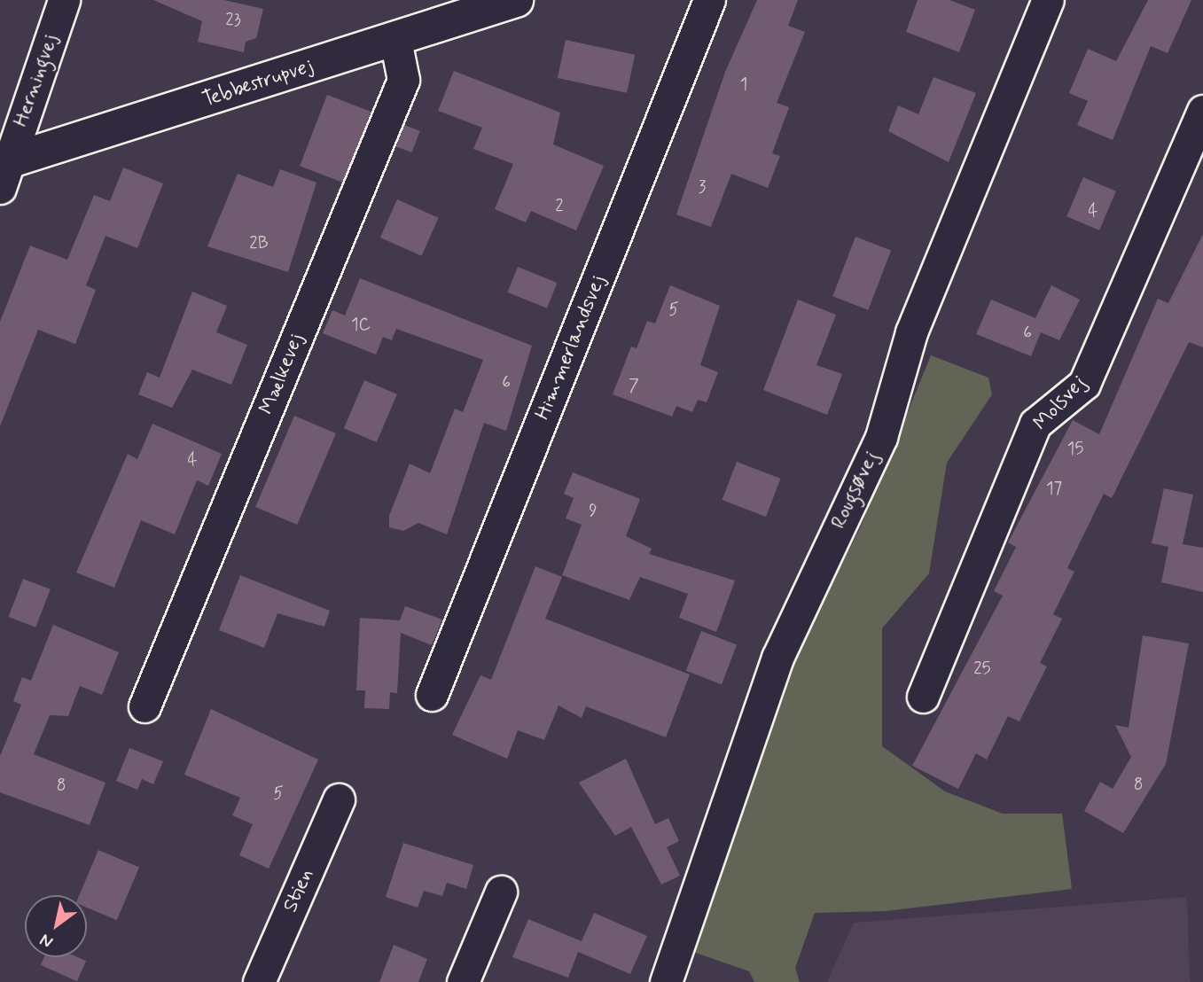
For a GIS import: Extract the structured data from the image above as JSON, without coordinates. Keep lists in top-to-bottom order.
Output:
{
  "streets": {
    "street": [
      "Herningvej",
      "Tebbestrupvej",
      "Himmerlandsvej",
      "Mælkevej",
      "Molsvej",
      "Rougsøvej",
      "Stien"
    ]
  },
  "crossings": [
    ["Herningvej", "Tebbestrupvej"],
    ["Tebbestrupvej", "Mælkevej"]
  ],
  "house_numbers": [
    "23",
    "1",
    "3",
    "2",
    "4",
    "2B",
    "5",
    "1C",
    "6",
    "6",
    "7",
    "15",
    "4",
    "17",
    "9",
    "25",
    "8",
    "8",
    "5"
  ],
  "north": "bottom left"
}
